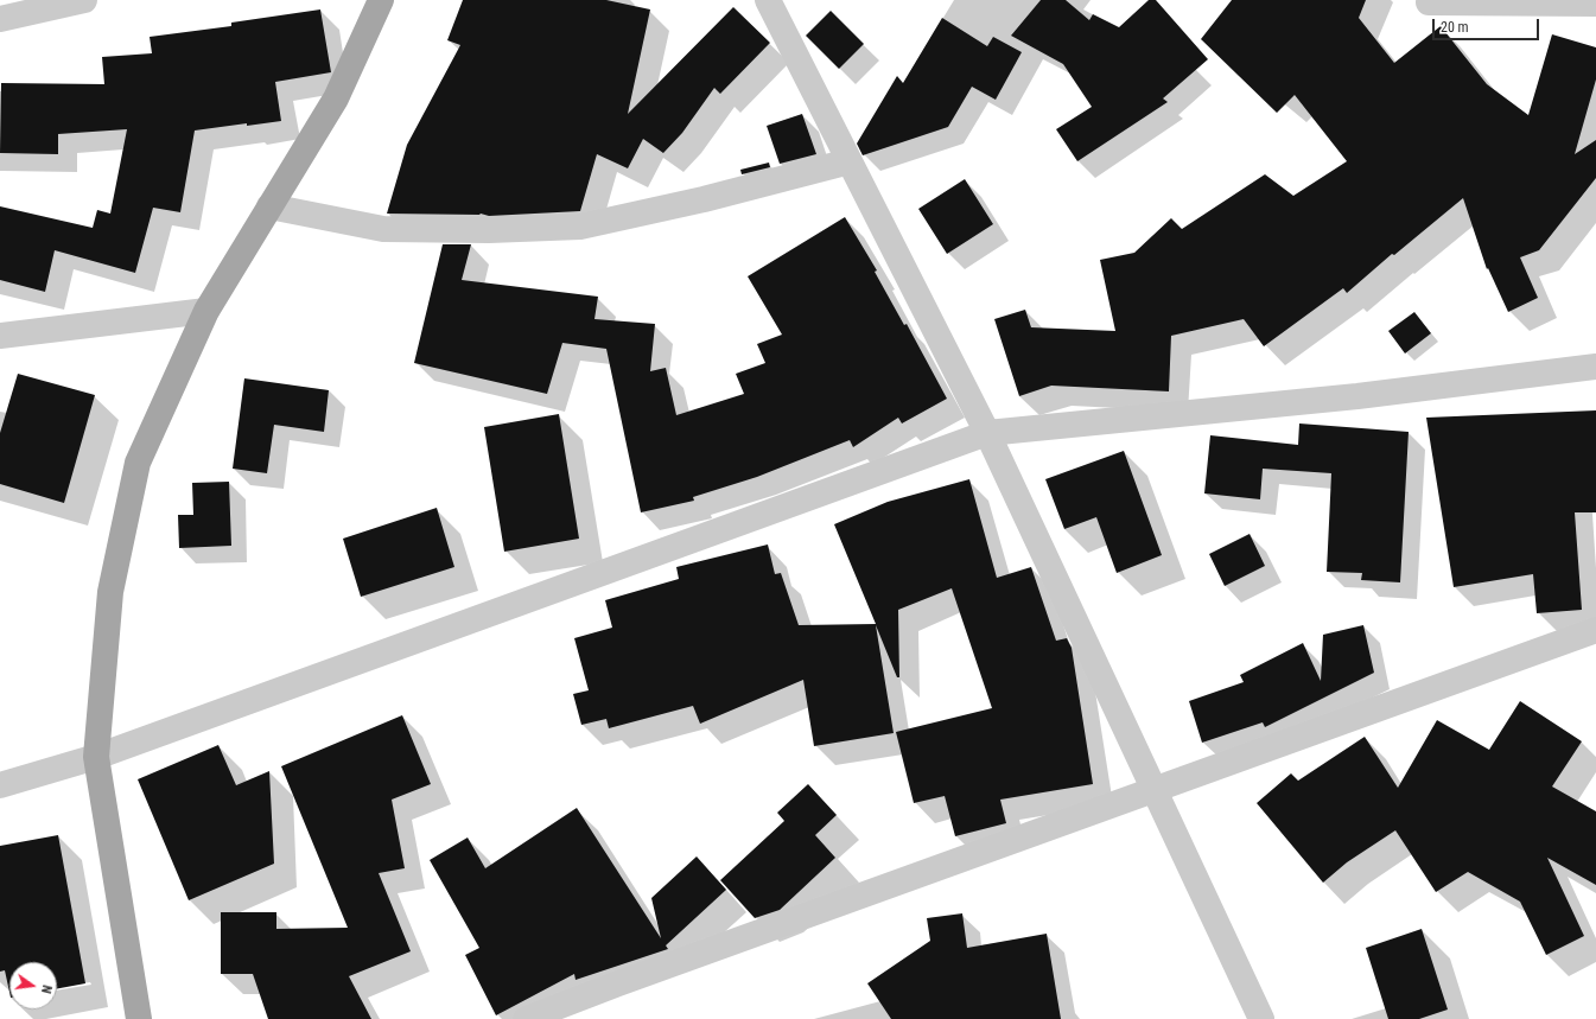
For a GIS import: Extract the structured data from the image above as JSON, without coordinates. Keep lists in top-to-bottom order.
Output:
{
  "scale_bar": "20 m",
  "north": "right"
}
